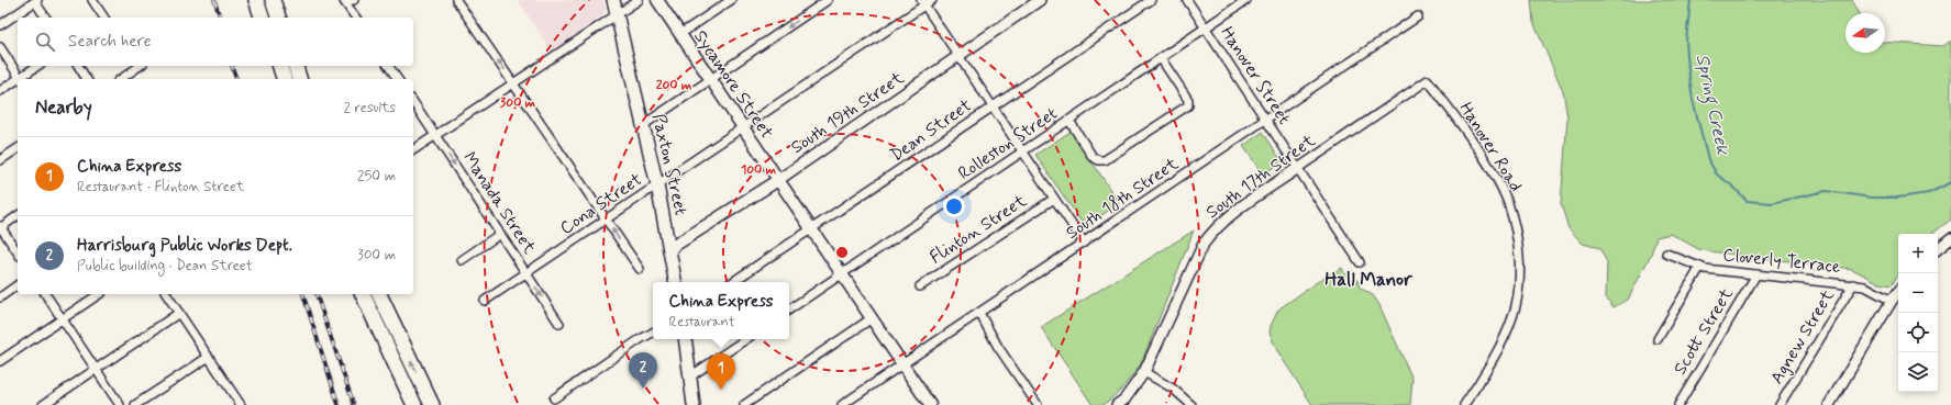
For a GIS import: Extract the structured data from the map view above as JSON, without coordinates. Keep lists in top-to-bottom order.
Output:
{
  "streets": {
    "main road": ["Sycamore Street", "South 19th Street", "Paxton Street"],
    "street": [
      "Hanover Street",
      "Dean Street",
      "Rolleston Street",
      "Hanover Road",
      "South 17th Street",
      "South 18th Street",
      "Manada Street",
      "Cona Street",
      "Flinton Street",
      "Cloverly Terrace",
      "Scott Street",
      "Agnew Street"
    ]
  },
  "crossings": [
    ["Hanover Street", "Rolleston Street"],
    ["Hanover Street", "South 17th Street"],
    ["Hanover Street", "South 18th Street"],
    ["Sycamore Street", "South 19th Street"],
    ["Sycamore Street", "Dean Street"],
    ["Sycamore Street", "Rolleston Street"],
    ["Sycamore Street", "South 18th Street"],
    ["Sycamore Street", "Cona Street"],
    ["South 19th Street", "Paxton Street"],
    ["Hanover Road", "South 17th Street"],
    ["Paxton Street", "Cona Street"],
    ["Manada Street", "Cona Street"],
    ["Cloverly Terrace", "Scott Street"],
    ["Cloverly Terrace", "Agnew Street"]
  ],
  "one_way": ["Manada Street"],
  "districts": ["Hall Manor"],
  "water": ["Spring Creek"],
  "north": "left",
  "page": {
    "search": "Search here",
    "heading": ["Nearby", "2 results"],
    "list": [
      {
        "mark": "1",
        "name": "China Express",
        "note": "Restaurant · Flinton Street",
        "value": "250 m"
      },
      {
        "mark": "2",
        "name": "Harrisburg Public Works Dept.",
        "note": "Public building · Dean Street",
        "value": "300 m"
      }
    ],
    "map_buttons": ["+", "−"],
    "popup": ["China Express", "Restaurant"],
    "pins": ["2", "1"]
  },
  "rings": ["200 m", "300 m", "100 m"]
}
